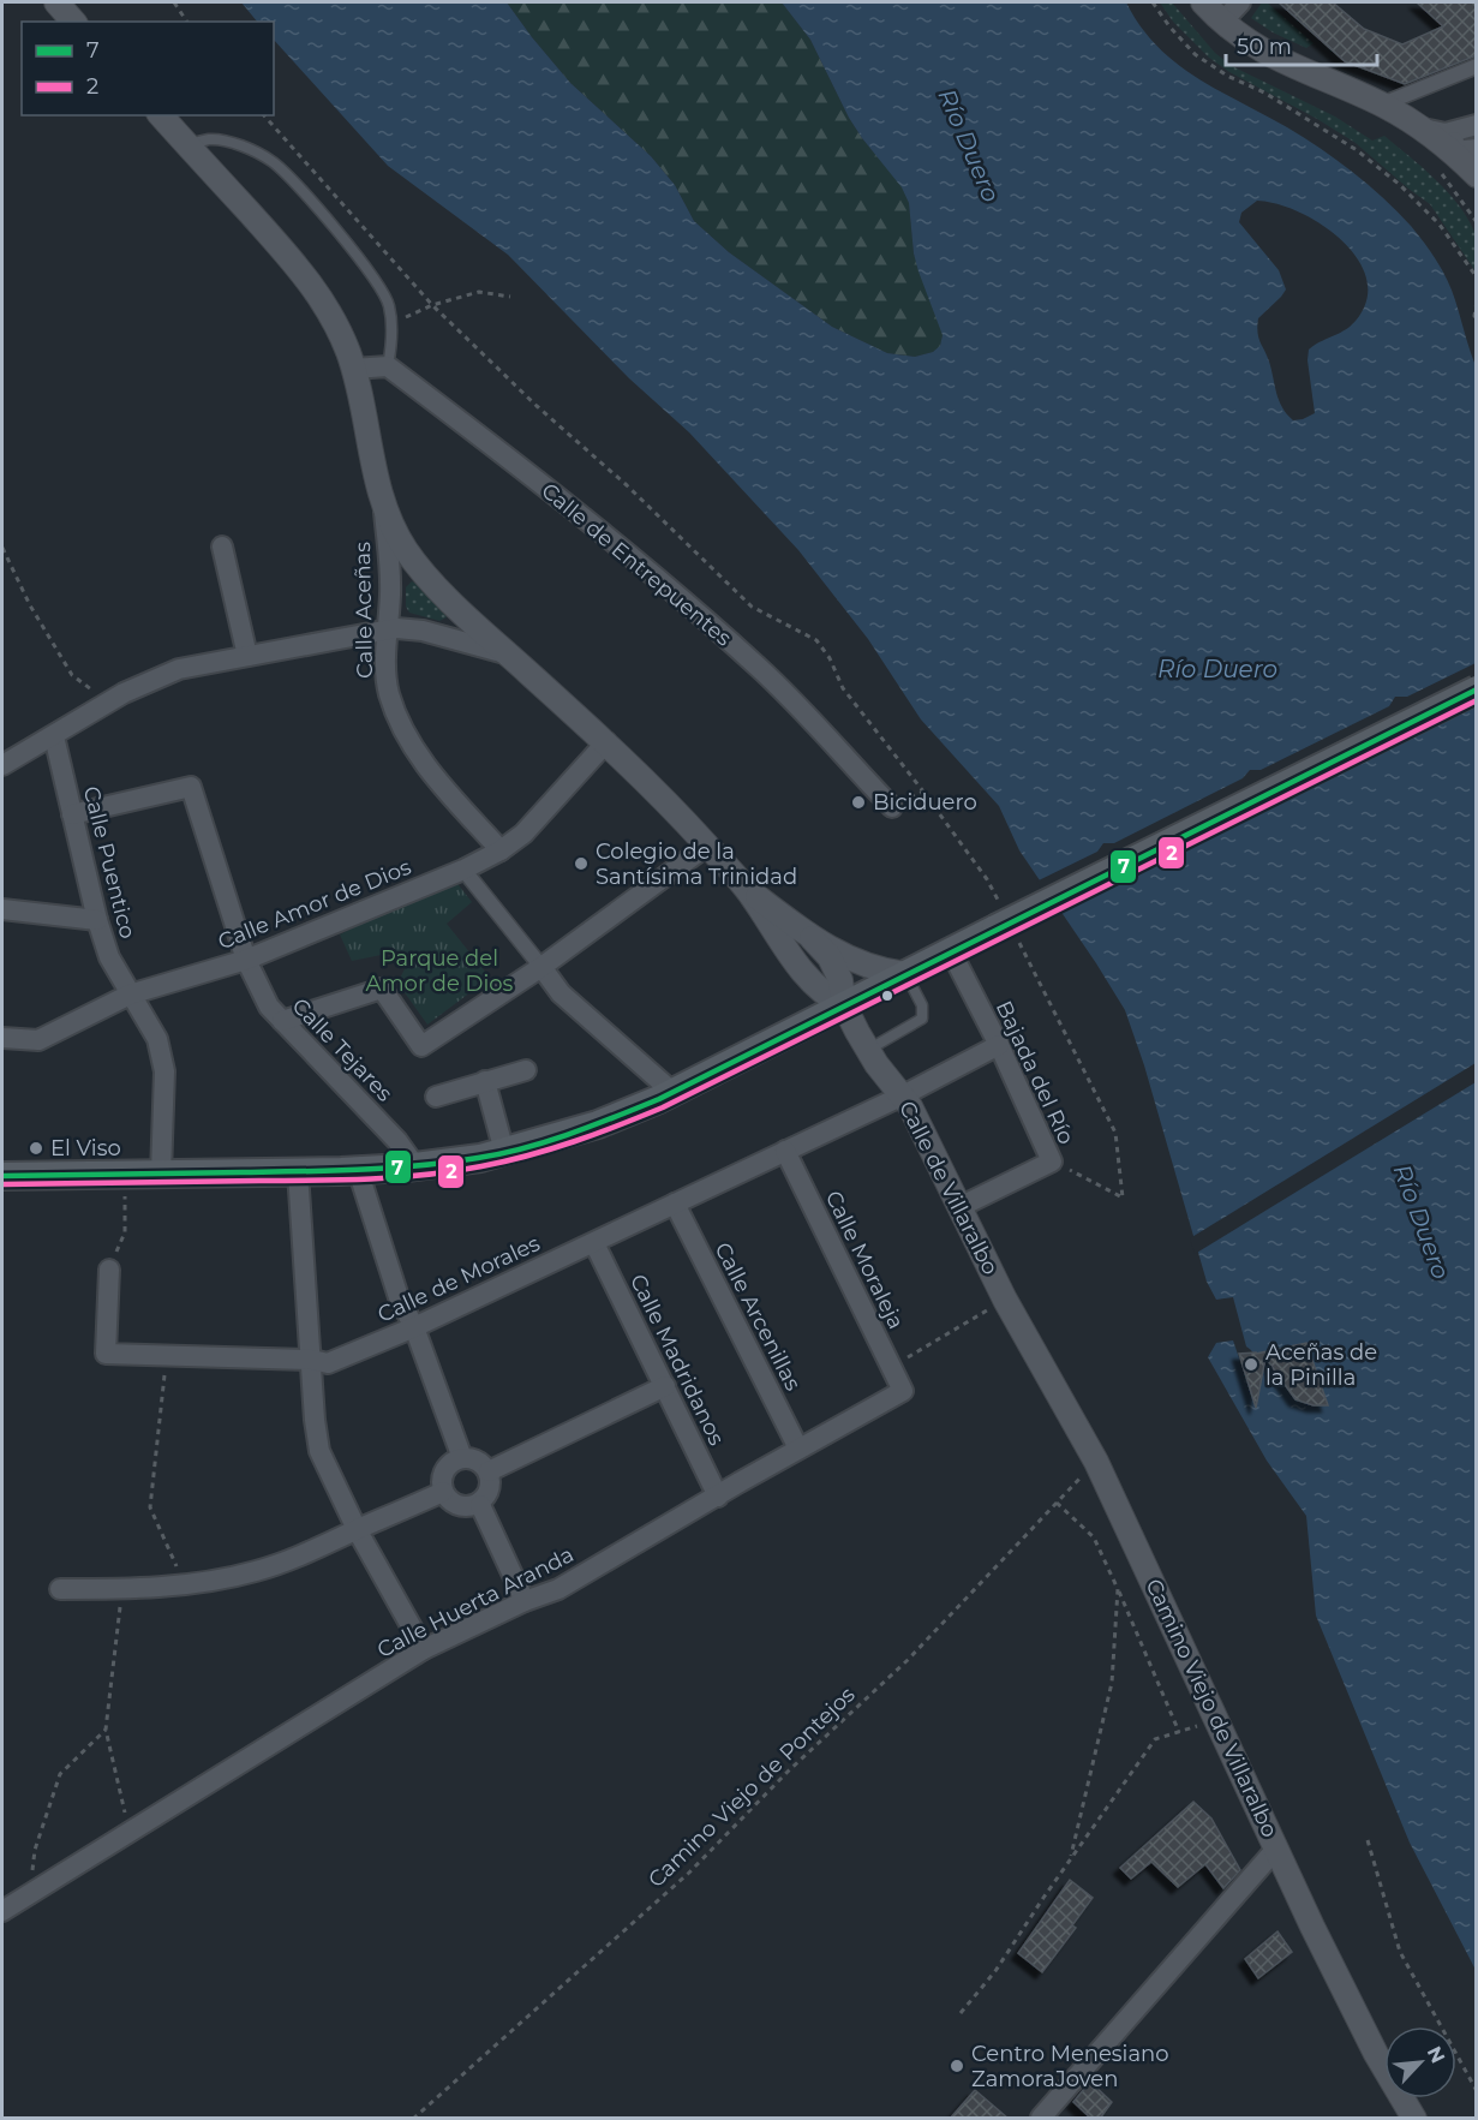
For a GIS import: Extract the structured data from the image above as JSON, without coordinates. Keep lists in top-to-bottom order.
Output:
{
  "streets": {
    "street": [
      "Calle de Entrepuentes",
      "Calle Aceñas",
      "Calle Puentico",
      "Calle Amor de Dios",
      "Calle Tejares",
      "Bajada del Río",
      "Calle de Villaralbo",
      "Calle Moraleja",
      "Calle de Morales",
      "Calle Arcenillas",
      "Calle Madridanos",
      "Calle Huerta Aranda",
      "Camino Viejo de Villaralbo"
    ],
    "path": ["Camino Viejo de Pontejos"]
  },
  "crossings": [
    ["Calle Aceñas", "Calle Amor de Dios"],
    ["Calle Puentico", "Calle Amor de Dios"],
    ["Calle Puentico", "Calle Tejares"],
    ["Calle Amor de Dios", "Calle Tejares"],
    ["Bajada del Río", "Calle de Villaralbo"],
    ["Bajada del Río", "Calle de Morales"],
    ["Calle de Villaralbo", "Calle de Morales"],
    ["Calle de Villaralbo", "Camino Viejo de Villaralbo"],
    ["Calle Moraleja", "Calle de Morales"],
    ["Calle Moraleja", "Calle Huerta Aranda"],
    ["Calle de Morales", "Calle Arcenillas"],
    ["Calle de Morales", "Calle Madridanos"],
    ["Calle Arcenillas", "Calle Huerta Aranda"],
    ["Calle Madridanos", "Calle Huerta Aranda"],
    ["Camino Viejo de Villaralbo", "Camino Viejo de Pontejos"]
  ],
  "water": ["Río Duero"],
  "parks": ["Parque del Amor de Dios"],
  "places": [
    "Biciduero",
    "Colegio de la Santísima Trinidad",
    "El Viso",
    "Aceñas de la Pinilla",
    "Centro Menesiano ZamoraJoven"
  ],
  "lines": ["transit line 7", "transit line 2"],
  "legend": ["7", "2"],
  "scale_bar": "50 m",
  "north": "top right"
}
